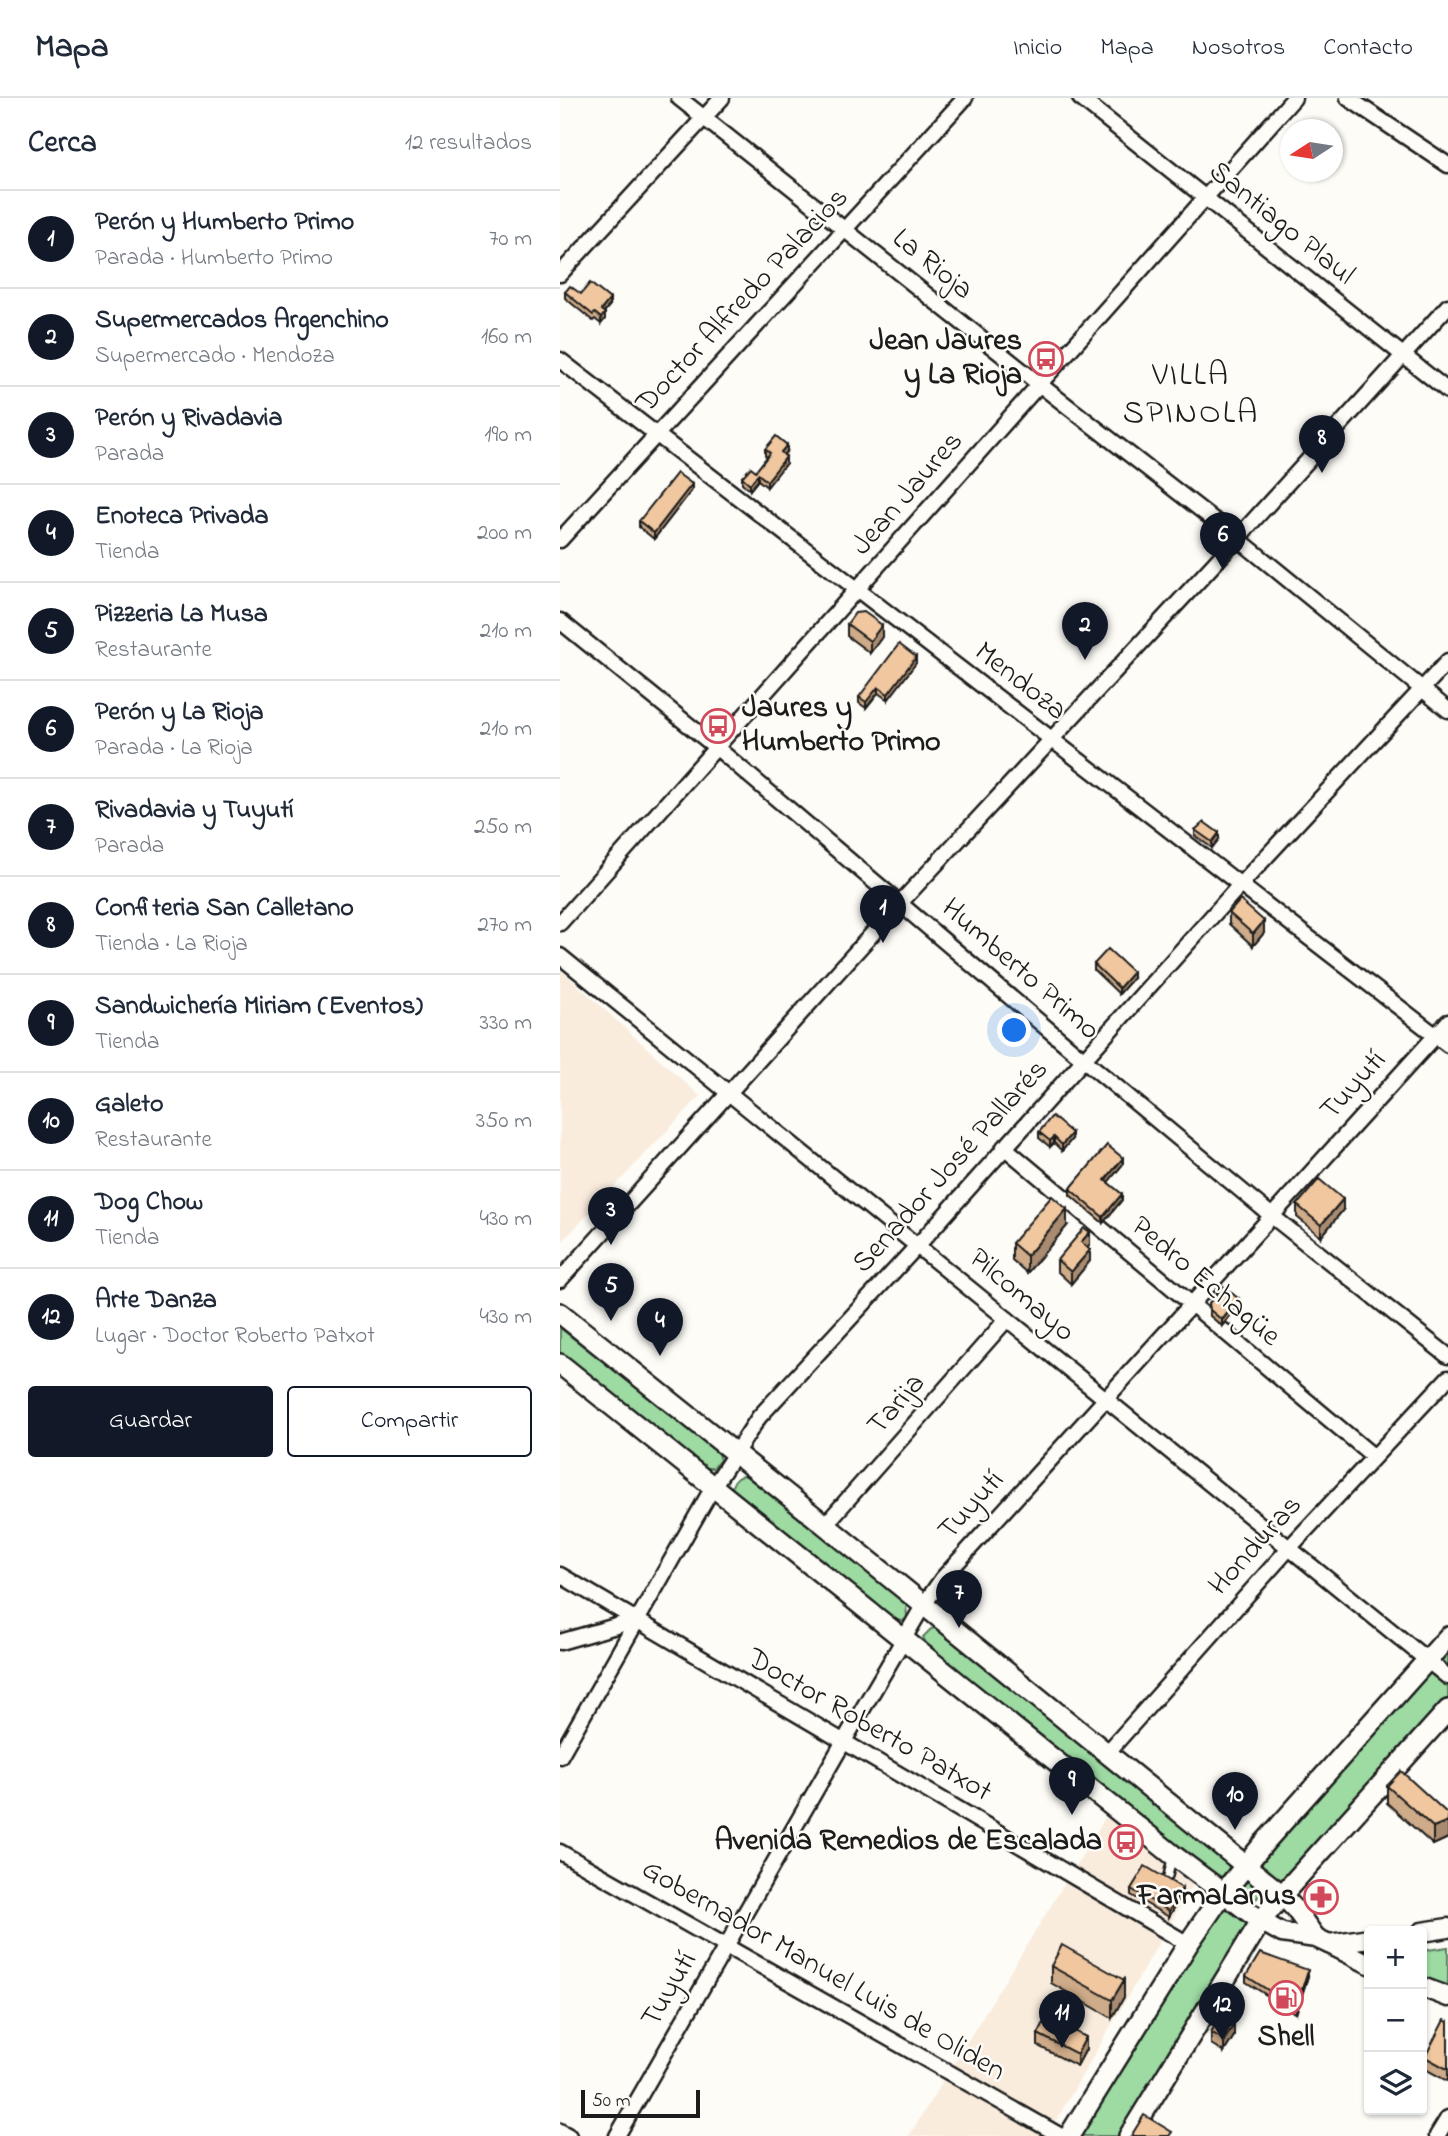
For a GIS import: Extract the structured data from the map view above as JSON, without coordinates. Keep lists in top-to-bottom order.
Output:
{
  "streets": {
    "street": [
      "Santiago Plaul",
      "La Rioja",
      "Doctor Alfredo Palacios",
      "Jean Jaures",
      "Mendoza",
      "Humberto Primo",
      "Tuyutí",
      "Senador José Pallarés",
      "Pedro Echagüe",
      "Pilcomayo",
      "Tarija",
      "Honduras",
      "Doctor Roberto Patxot",
      "Gobernador Manuel Luis de Oliden"
    ]
  },
  "crossings": [
    ["Santiago Plaul", "Jean Jaures"],
    ["La Rioja", "Doctor Alfredo Palacios"],
    ["La Rioja", "Jean Jaures"],
    ["La Rioja", "Senador José Pallarés"],
    ["Doctor Alfredo Palacios", "Mendoza"],
    ["Jean Jaures", "Mendoza"],
    ["Jean Jaures", "Humberto Primo"],
    ["Mendoza", "Tuyutí"],
    ["Mendoza", "Senador José Pallarés"],
    ["Humberto Primo", "Tuyutí"],
    ["Humberto Primo", "Senador José Pallarés"],
    ["Tuyutí", "Pedro Echagüe"],
    ["Tuyutí", "Pilcomayo"],
    ["Tuyutí", "Doctor Roberto Patxot"],
    ["Tuyutí", "Gobernador Manuel Luis de Oliden"],
    ["Senador José Pallarés", "Pedro Echagüe"],
    ["Senador José Pallarés", "Pilcomayo"],
    ["Senador José Pallarés", "Doctor Roberto Patxot"],
    ["Pedro Echagüe", "Honduras"],
    ["Pilcomayo", "Tarija"],
    ["Pilcomayo", "Honduras"]
  ],
  "districts": ["VILLA SPINOLA"],
  "places": {
    "bus stop": ["Jean Jaures y La Rioja", "Jaures y Humberto Primo", "Avenida Remedios de Escalada"],
    "pharmacy": ["FarmaLanus"],
    "fuel station": ["Shell"]
  },
  "scale_bar": "50 m",
  "north": "left",
  "page": {
    "header": "Mapa",
    "nav": [
      "Inicio",
      "Mapa",
      "Nosotros",
      "Contacto"
    ],
    "heading": ["Cerca", "12 resultados"],
    "list": [
      {
        "mark": "1",
        "name": "Perón y Humberto Primo",
        "note": "Parada · Humberto Primo",
        "value": "70 m"
      },
      {
        "mark": "2",
        "name": "Supermercados Argenchino",
        "note": "Supermercado · Mendoza",
        "value": "160 m"
      },
      {
        "mark": "3",
        "name": "Perón y Rivadavia",
        "note": "Parada",
        "value": "190 m"
      },
      {
        "mark": "4",
        "name": "Enoteca Privada",
        "note": "Tienda",
        "value": "200 m"
      },
      {
        "mark": "5",
        "name": "Pizzeria La Musa",
        "note": "Restaurante",
        "value": "210 m"
      },
      {
        "mark": "6",
        "name": "Perón y La Rioja",
        "note": "Parada · La Rioja",
        "value": "210 m"
      },
      {
        "mark": "7",
        "name": "Rivadavia y Tuyutí",
        "note": "Parada",
        "value": "250 m"
      },
      {
        "mark": "8",
        "name": "Confiteria San Calletano",
        "note": "Tienda · La Rioja",
        "value": "270 m"
      },
      {
        "mark": "9",
        "name": "Sandwichería Miriam (Eventos)",
        "note": "Tienda",
        "value": "330 m"
      },
      {
        "mark": "10",
        "name": "Galeto",
        "note": "Restaurante",
        "value": "350 m"
      },
      {
        "mark": "11",
        "name": "Dog Chow",
        "note": "Tienda",
        "value": "430 m"
      },
      {
        "mark": "12",
        "name": "Arte Danza",
        "note": "Lugar · Doctor Roberto Patxot",
        "value": "430 m"
      }
    ],
    "pins": [
      "8",
      "6",
      "2",
      "1",
      "3",
      "5",
      "4",
      "7",
      "9",
      "10",
      "12",
      "11"
    ],
    "buttons": ["Guardar", "Compartir"],
    "map_buttons": ["+", "−"],
    "scale": "50 m"
  }
}
